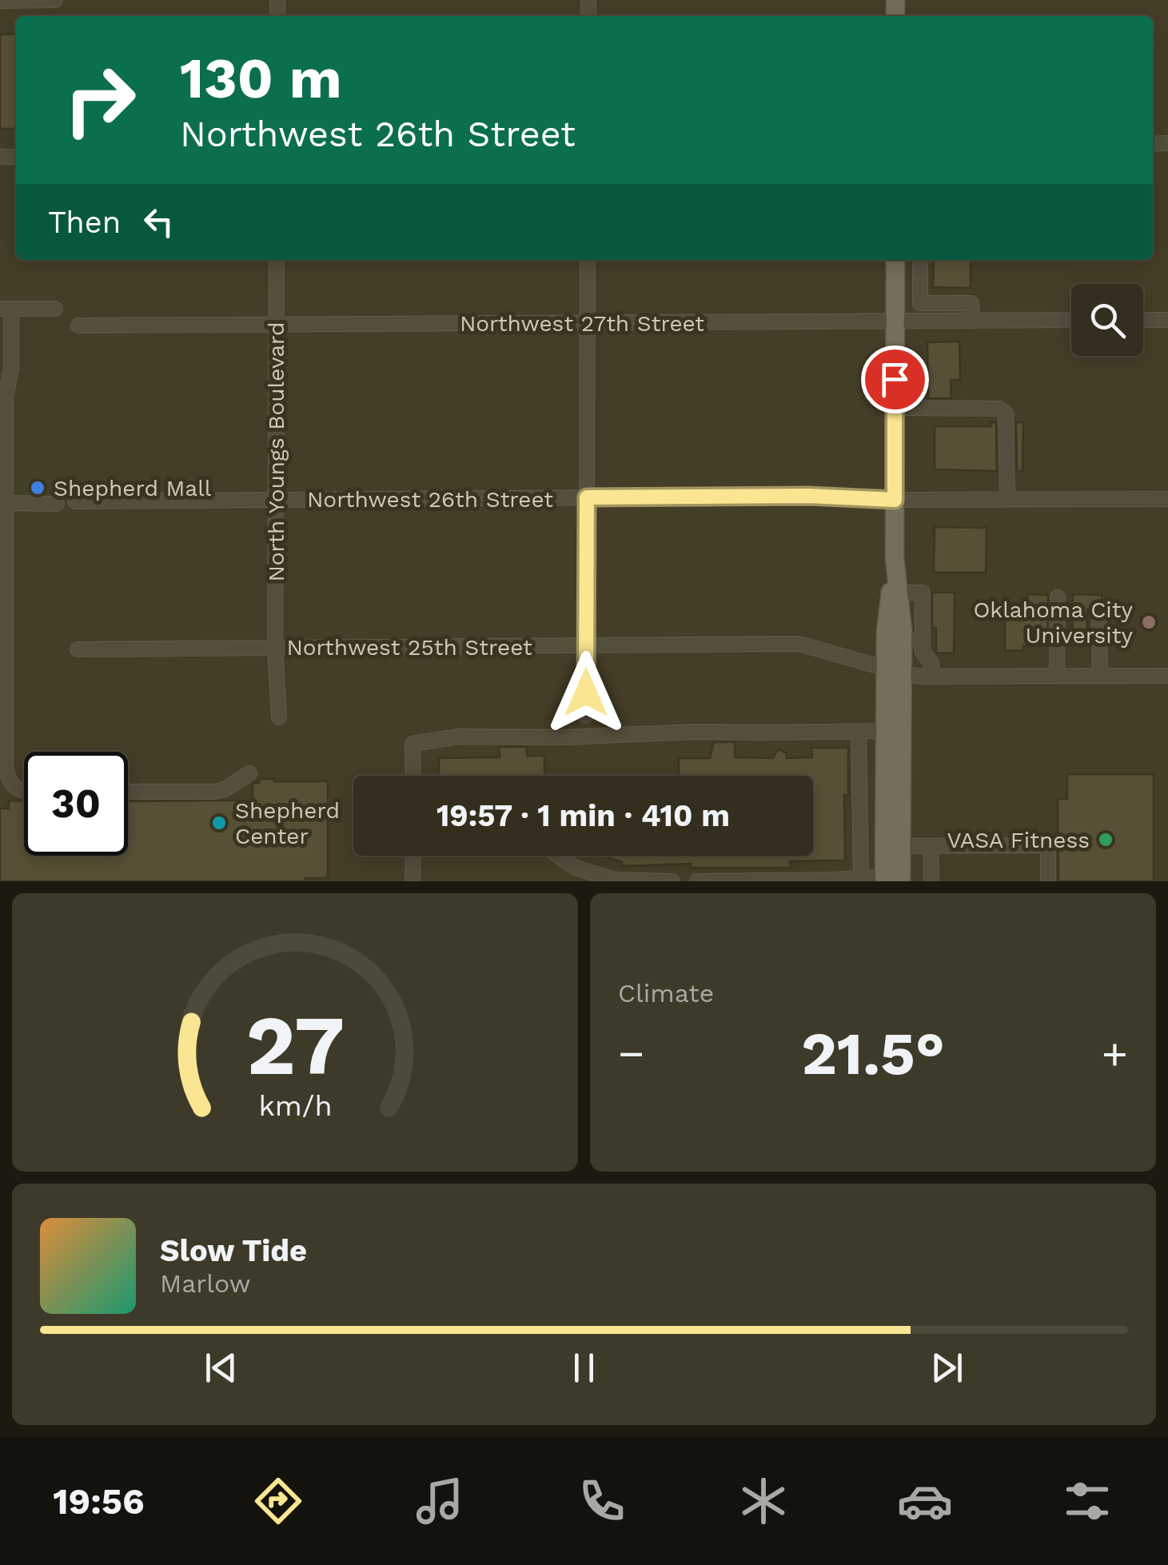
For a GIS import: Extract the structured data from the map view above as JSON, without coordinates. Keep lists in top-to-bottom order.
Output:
{
  "streets": {
    "street": [
      "Northwest 27th Street",
      "North Youngs Boulevard",
      "Northwest 26th Street",
      "Northwest 25th Street"
    ]
  },
  "crossings": [
    ["Northwest 27th Street", "North Youngs Boulevard"],
    ["North Youngs Boulevard", "Northwest 26th Street"],
    ["North Youngs Boulevard", "Northwest 25th Street"]
  ],
  "places": [
    "Shepherd Mall",
    "Oklahoma City University",
    "Shepherd Center",
    "VASA Fitness"
  ],
  "page": {
    "turn": ["130 m", "Northwest 26th Street"],
    "then": "Then",
    "limit": "30",
    "trip": "19:57 · 1 min · 410 m",
    "tile": "Climate",
    "heat": ["−", "21.5°", "+"],
    "song": ["Slow Tide", "Marlow"],
    "tabs": "19:56",
    "gauge": ["27", "km/h"]
  }
}
